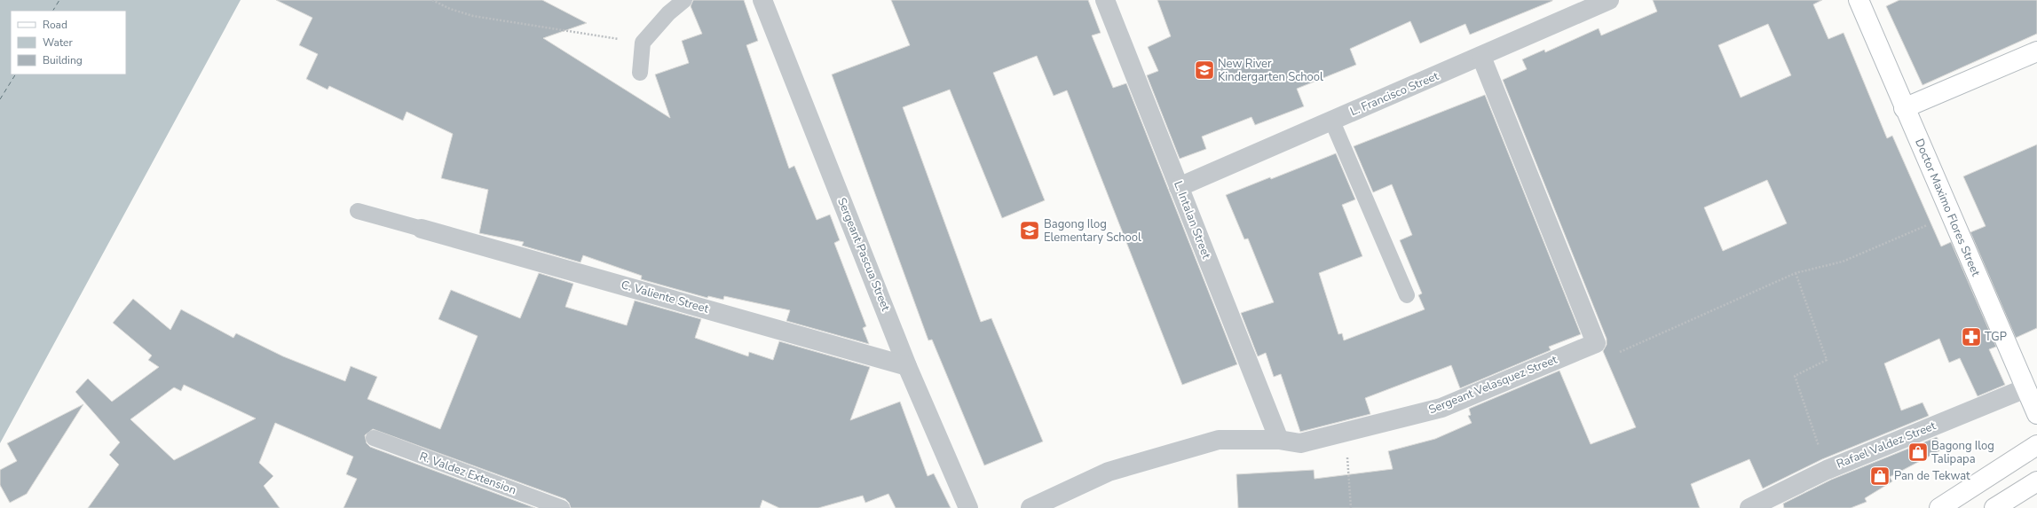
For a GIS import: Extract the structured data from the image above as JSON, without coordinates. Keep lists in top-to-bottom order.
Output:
{
  "streets": {
    "street": [
      "L. Francisco Street",
      "Doctor Maximo Flores Street",
      "L. Intalan Street",
      "Sergeant Pascua Street",
      "C. Valiente Street",
      "Sergeant Velasquez Street",
      "Rafael Valdez Street"
    ],
    "lane": ["R. Valdez Extension"]
  },
  "crossings": [
    ["L. Francisco Street", "L. Intalan Street"],
    ["Doctor Maximo Flores Street", "Rafael Valdez Street"],
    ["L. Intalan Street", "Sergeant Velasquez Street"],
    ["Sergeant Pascua Street", "C. Valiente Street"]
  ],
  "places": {
    "school or university": ["New River Kindergarten School", "Bagong Ilog Elementary School"],
    "pharmacy": ["TGP"],
    "shop": ["Bagong Ilog Talipapa", "Pan de Tekwat"]
  },
  "legend": ["Road", "Water", "Building"]
}
